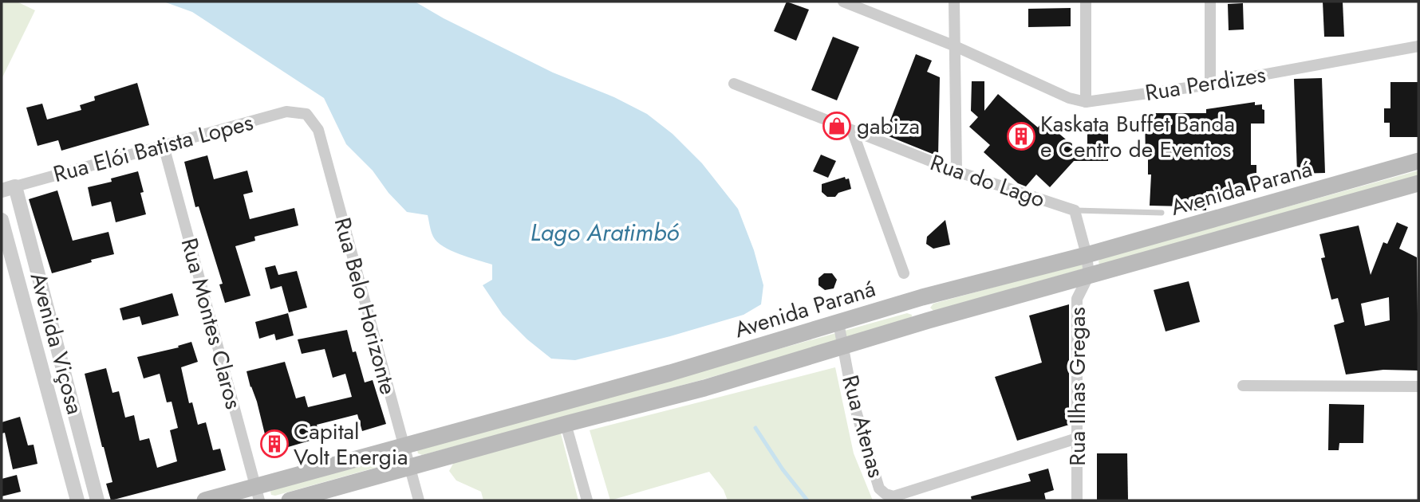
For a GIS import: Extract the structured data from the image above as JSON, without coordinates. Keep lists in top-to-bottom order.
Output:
{
  "streets": {
    "main road": ["Avenida Paraná"],
    "street": [
      "Rua Perdizes",
      "Rua Elói Batista Lopes",
      "Rua do Lago",
      "Rua Belo Horizonte",
      "Rua Montes Claros",
      "Avenida Viçosa",
      "Rua Ilhas Gregas",
      "Rua Atenas"
    ]
  },
  "crossings": [
    ["Rua Elói Batista Lopes", "Rua Belo Horizonte"],
    ["Rua Elói Batista Lopes", "Rua Montes Claros"],
    ["Rua Elói Batista Lopes", "Avenida Viçosa"],
    ["Rua do Lago", "Avenida Paraná"],
    ["Rua do Lago", "Rua Ilhas Gregas"],
    ["Avenida Paraná", "Rua Belo Horizonte"],
    ["Avenida Paraná", "Rua Montes Claros"],
    ["Avenida Paraná", "Rua Ilhas Gregas"],
    ["Avenida Paraná", "Rua Atenas"],
    ["Rua Ilhas Gregas", "Rua Atenas"]
  ],
  "water": ["Lago Aratimbó"],
  "places": {
    "shop": ["gabiza"],
    "building": ["Kaskata Buffet Banda e Centro de Eventos", "Capital Volt Energia"]
  }
}
